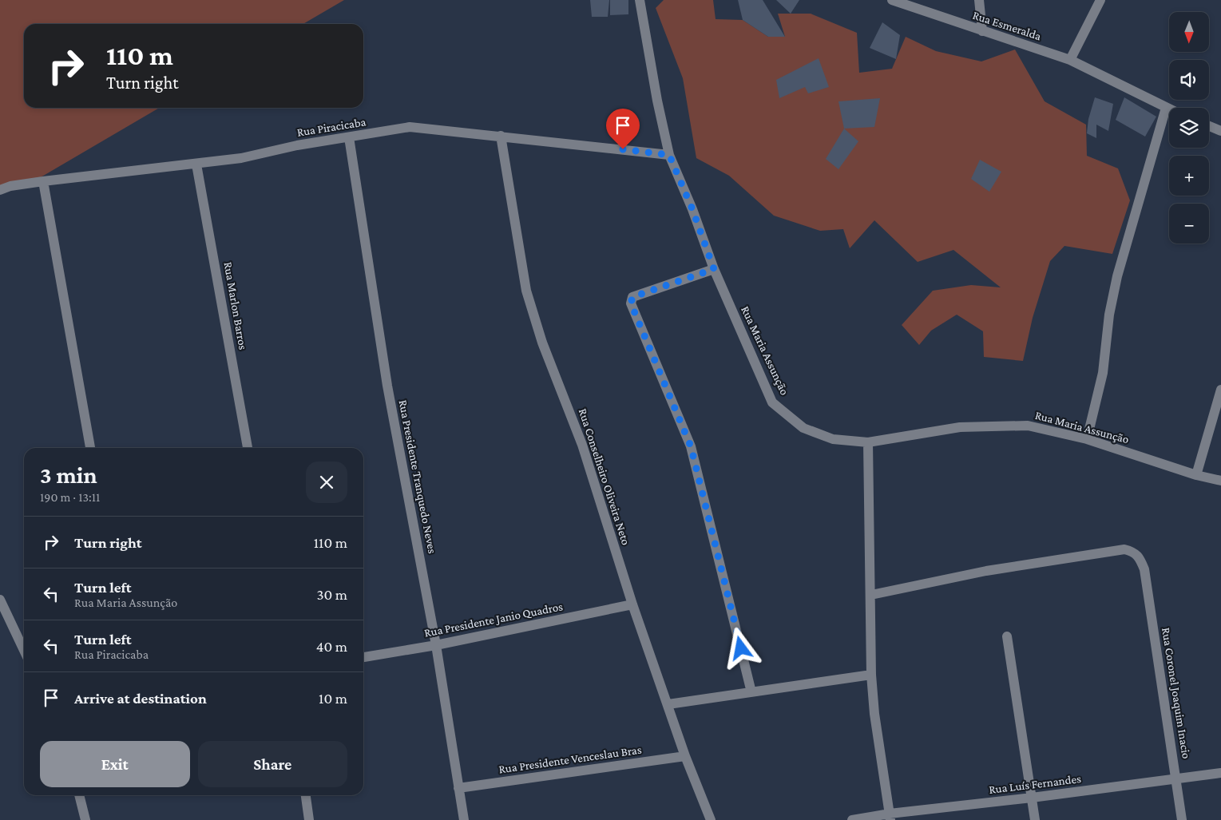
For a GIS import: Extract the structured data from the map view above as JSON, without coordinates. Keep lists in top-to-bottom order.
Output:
{
  "streets": {
    "street": [
      "Rua Esmeralda",
      "Rua Piracicaba",
      "Rua Marlon Barros",
      "Rua Maria Assunção",
      "Rua Presidente Tranquedo Neves",
      "Rua Conselheiro Oliveira Neto",
      "Rua Presidente Janio Quadros",
      "Rua Coronel Joaquim Inacio",
      "Rua Presidente Venceslau Bras",
      "Rua Luís Fernandes"
    ]
  },
  "crossings": [
    ["Rua Piracicaba", "Rua Marlon Barros"],
    ["Rua Piracicaba", "Rua Maria Assunção"],
    ["Rua Piracicaba", "Rua Presidente Tranquedo Neves"],
    ["Rua Piracicaba", "Rua Conselheiro Oliveira Neto"],
    ["Rua Presidente Tranquedo Neves", "Rua Presidente Janio Quadros"],
    ["Rua Presidente Tranquedo Neves", "Rua Presidente Venceslau Bras"],
    ["Rua Conselheiro Oliveira Neto", "Rua Presidente Janio Quadros"],
    ["Rua Conselheiro Oliveira Neto", "Rua Presidente Venceslau Bras"],
    ["Rua Coronel Joaquim Inacio", "Rua Luís Fernandes"]
  ],
  "north": "bottom",
  "page": {
    "map_buttons": ["+", "−"],
    "turn": ["110 m", "Turn right"],
    "heading": ["3 min", "190 m · 13:11"],
    "list": [
      {
        "name": "Turn right",
        "value": "110 m"
      },
      {
        "name": "Turn left",
        "note": "Rua Maria Assunção",
        "value": "30 m"
      },
      {
        "name": "Turn left",
        "note": "Rua Piracicaba",
        "value": "40 m"
      },
      {
        "name": "Arrive at destination",
        "value": "10 m"
      }
    ],
    "buttons": ["Exit", "Share"]
  }
}
